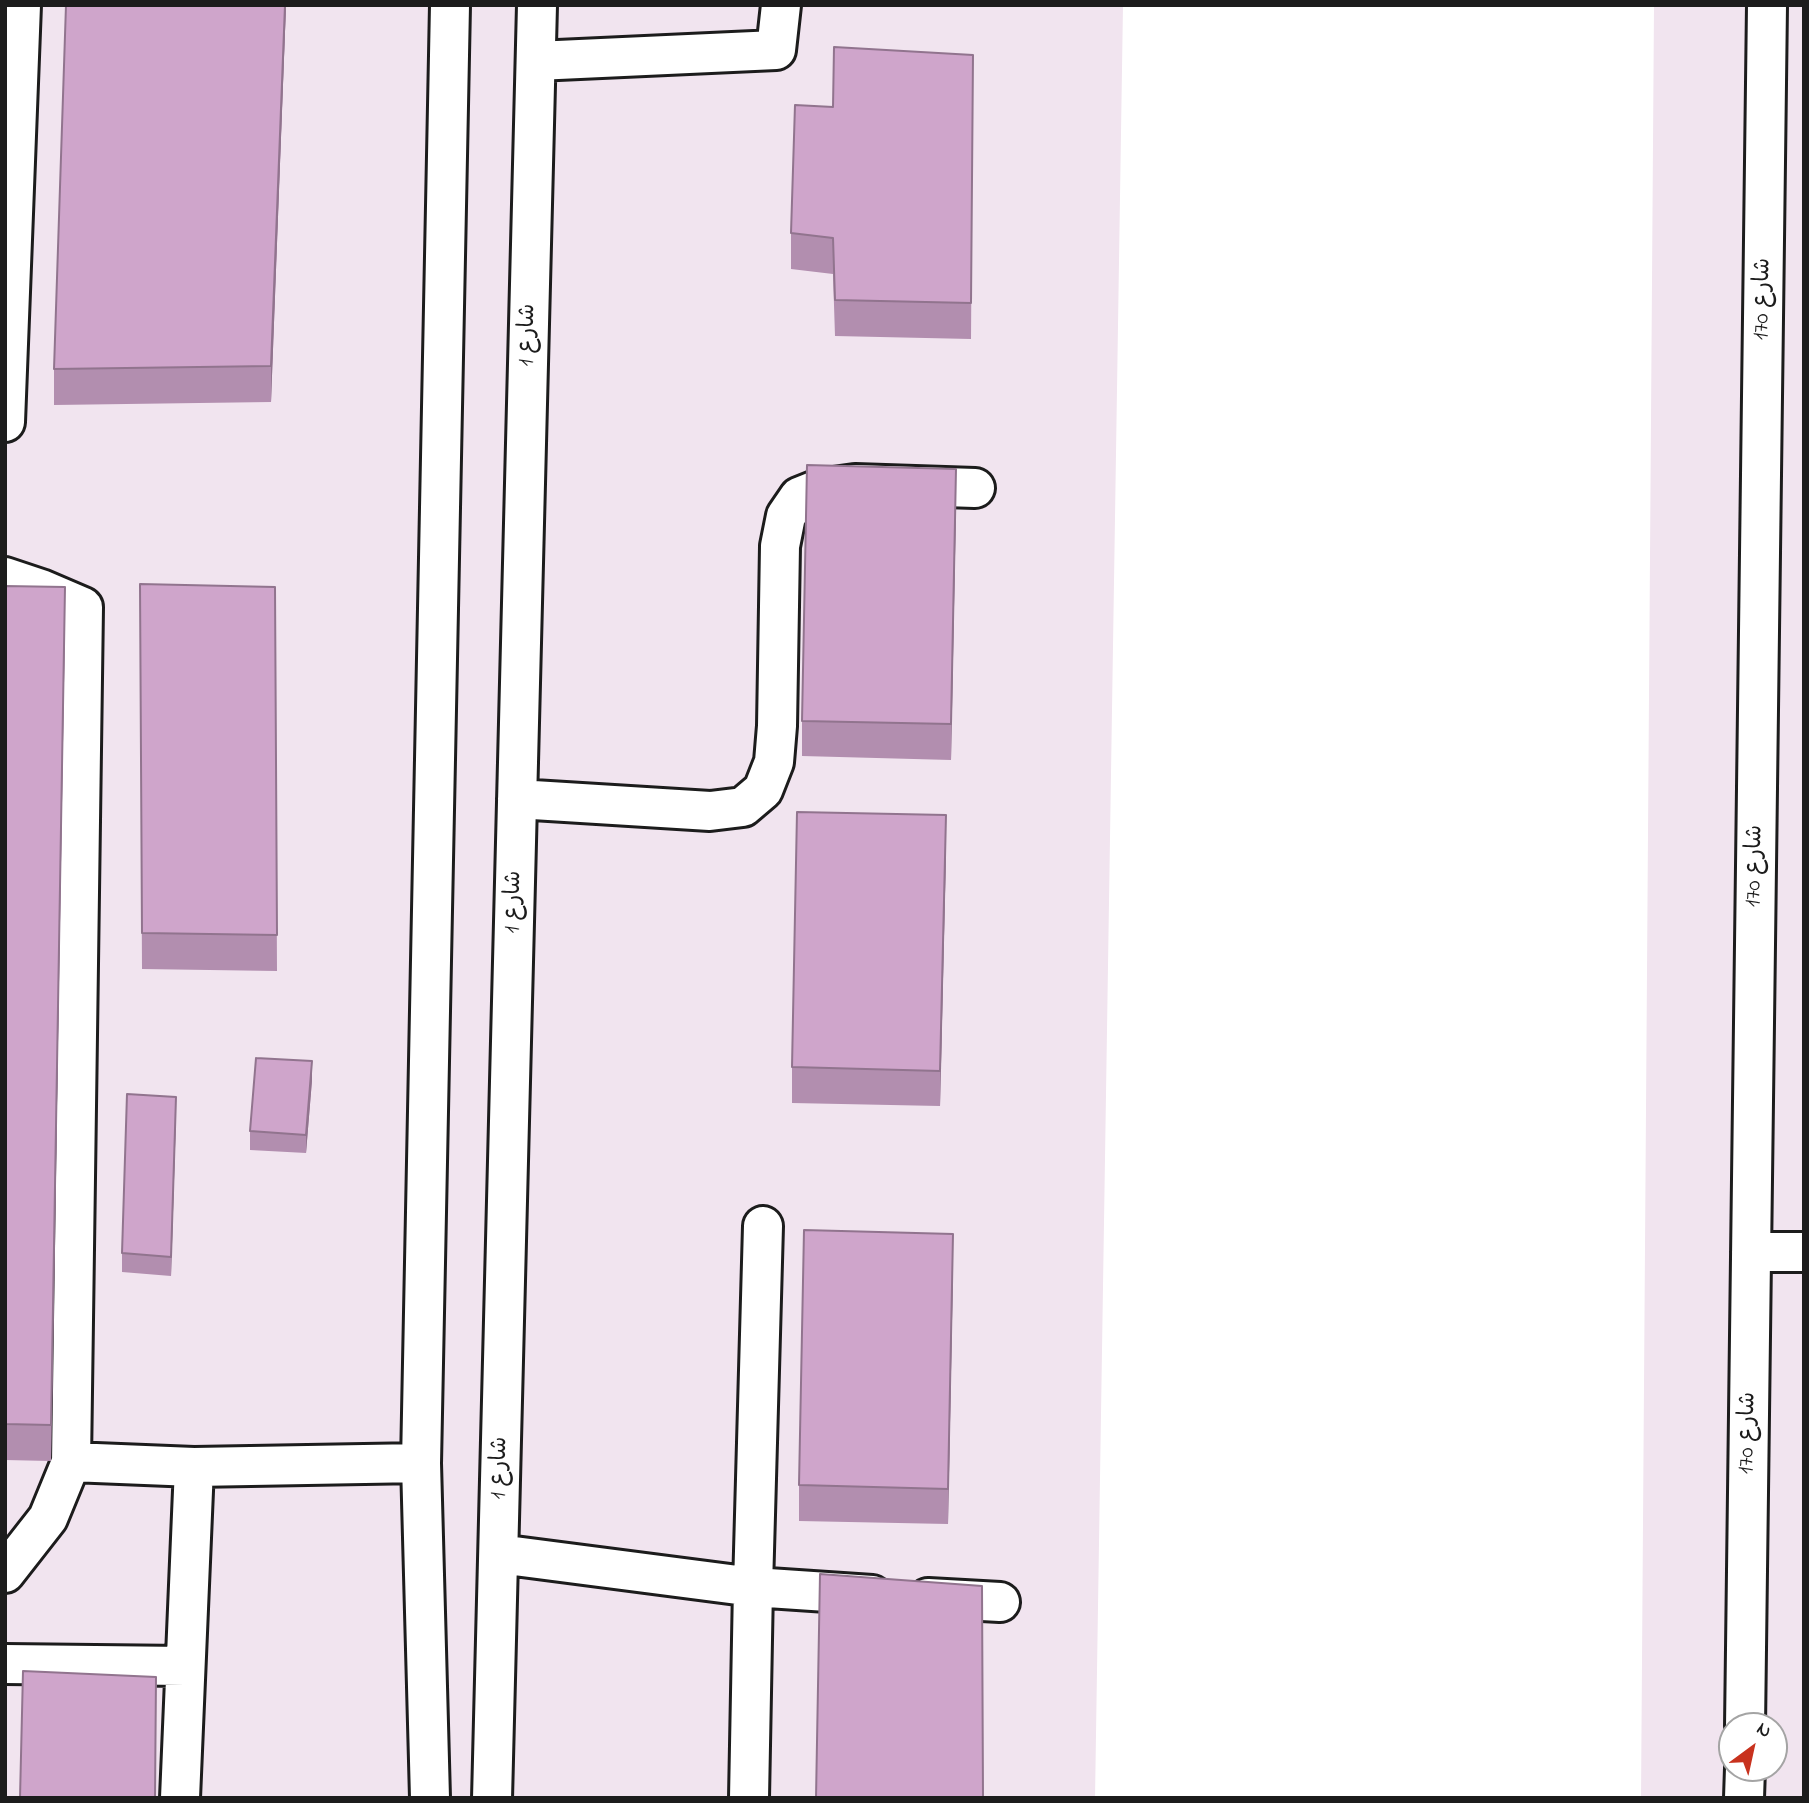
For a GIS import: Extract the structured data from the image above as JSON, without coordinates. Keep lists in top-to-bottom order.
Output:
{
  "streets": {
    "street": ["شارع 170", "شارع 1"]
  },
  "north": "top right"
}
